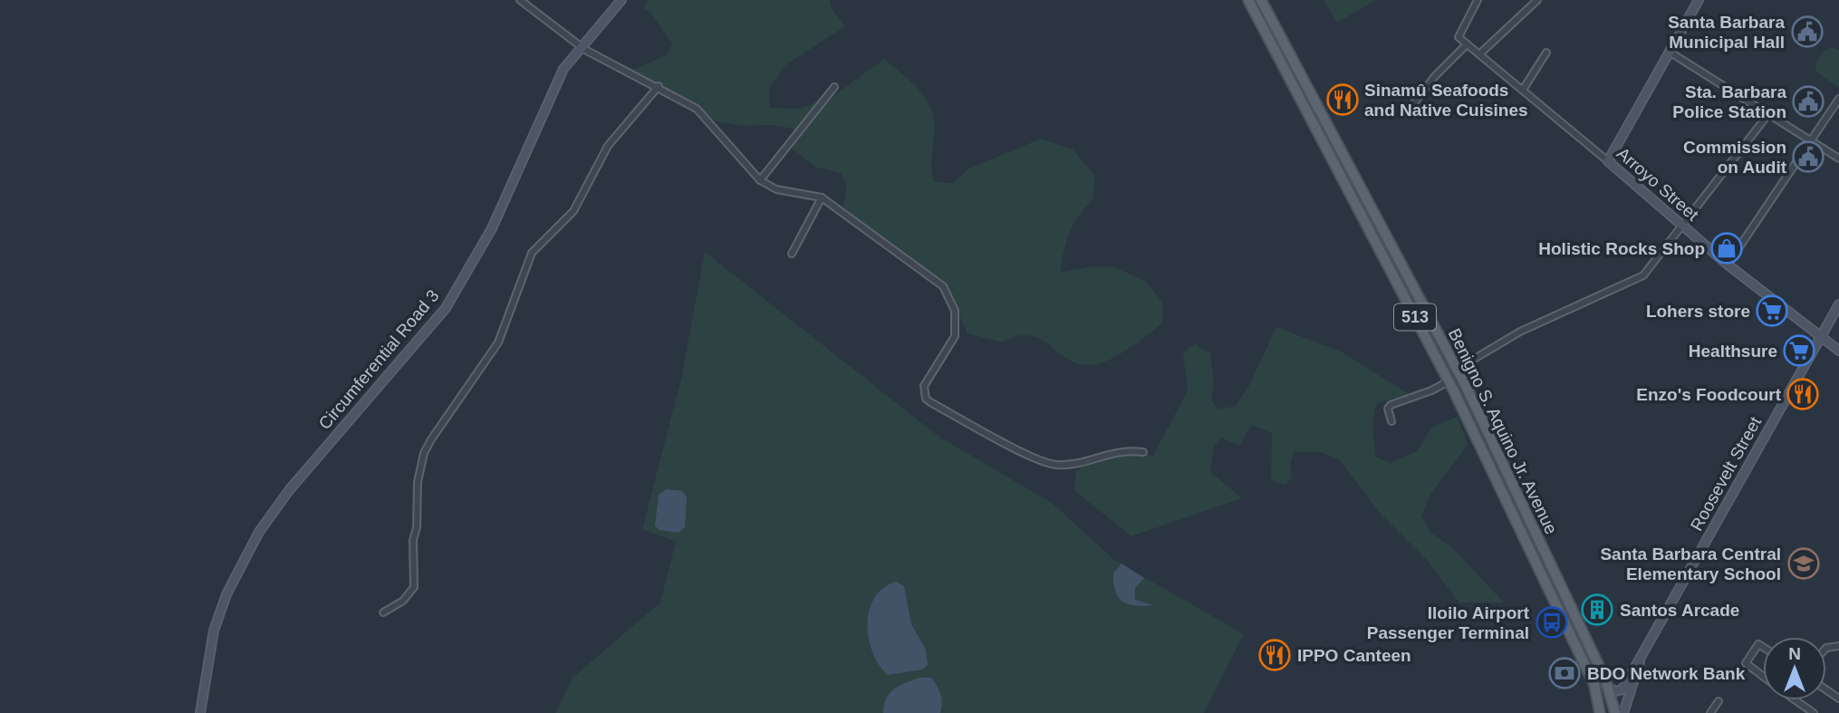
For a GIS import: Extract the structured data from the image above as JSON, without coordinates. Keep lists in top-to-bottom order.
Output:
{
  "streets": {
    "main road": [
      "Arroyo Street",
      "513",
      "Circumferential Road 3",
      "Benigno S. Aquino Jr. Avenue",
      "Roosevelt Street"
    ]
  },
  "crossings": [
    ["Arroyo Street", "Roosevelt Street"],
    ["Benigno S. Aquino Jr. Avenue", "Roosevelt Street"]
  ],
  "places": {
    "public building": ["Santa Barbara Municipal Hall", "Sta. Barbara Police Station", "Commission on Audit"],
    "restaurant": ["Sinamû Seafoods and Native Cuisines", "Enzo's Foodcourt", "IPPO Canteen"],
    "shop": ["Holistic Rocks Shop"],
    "supermarket": ["Lohers store", "Healthsure"],
    "school or university": ["Santa Barbara Central Elementary School"],
    "building": ["Santos Arcade"],
    "bus stop": ["Iloilo Airport Passenger Terminal"],
    "bank": ["BDO Network Bank"]
  },
  "north": "top"
}
